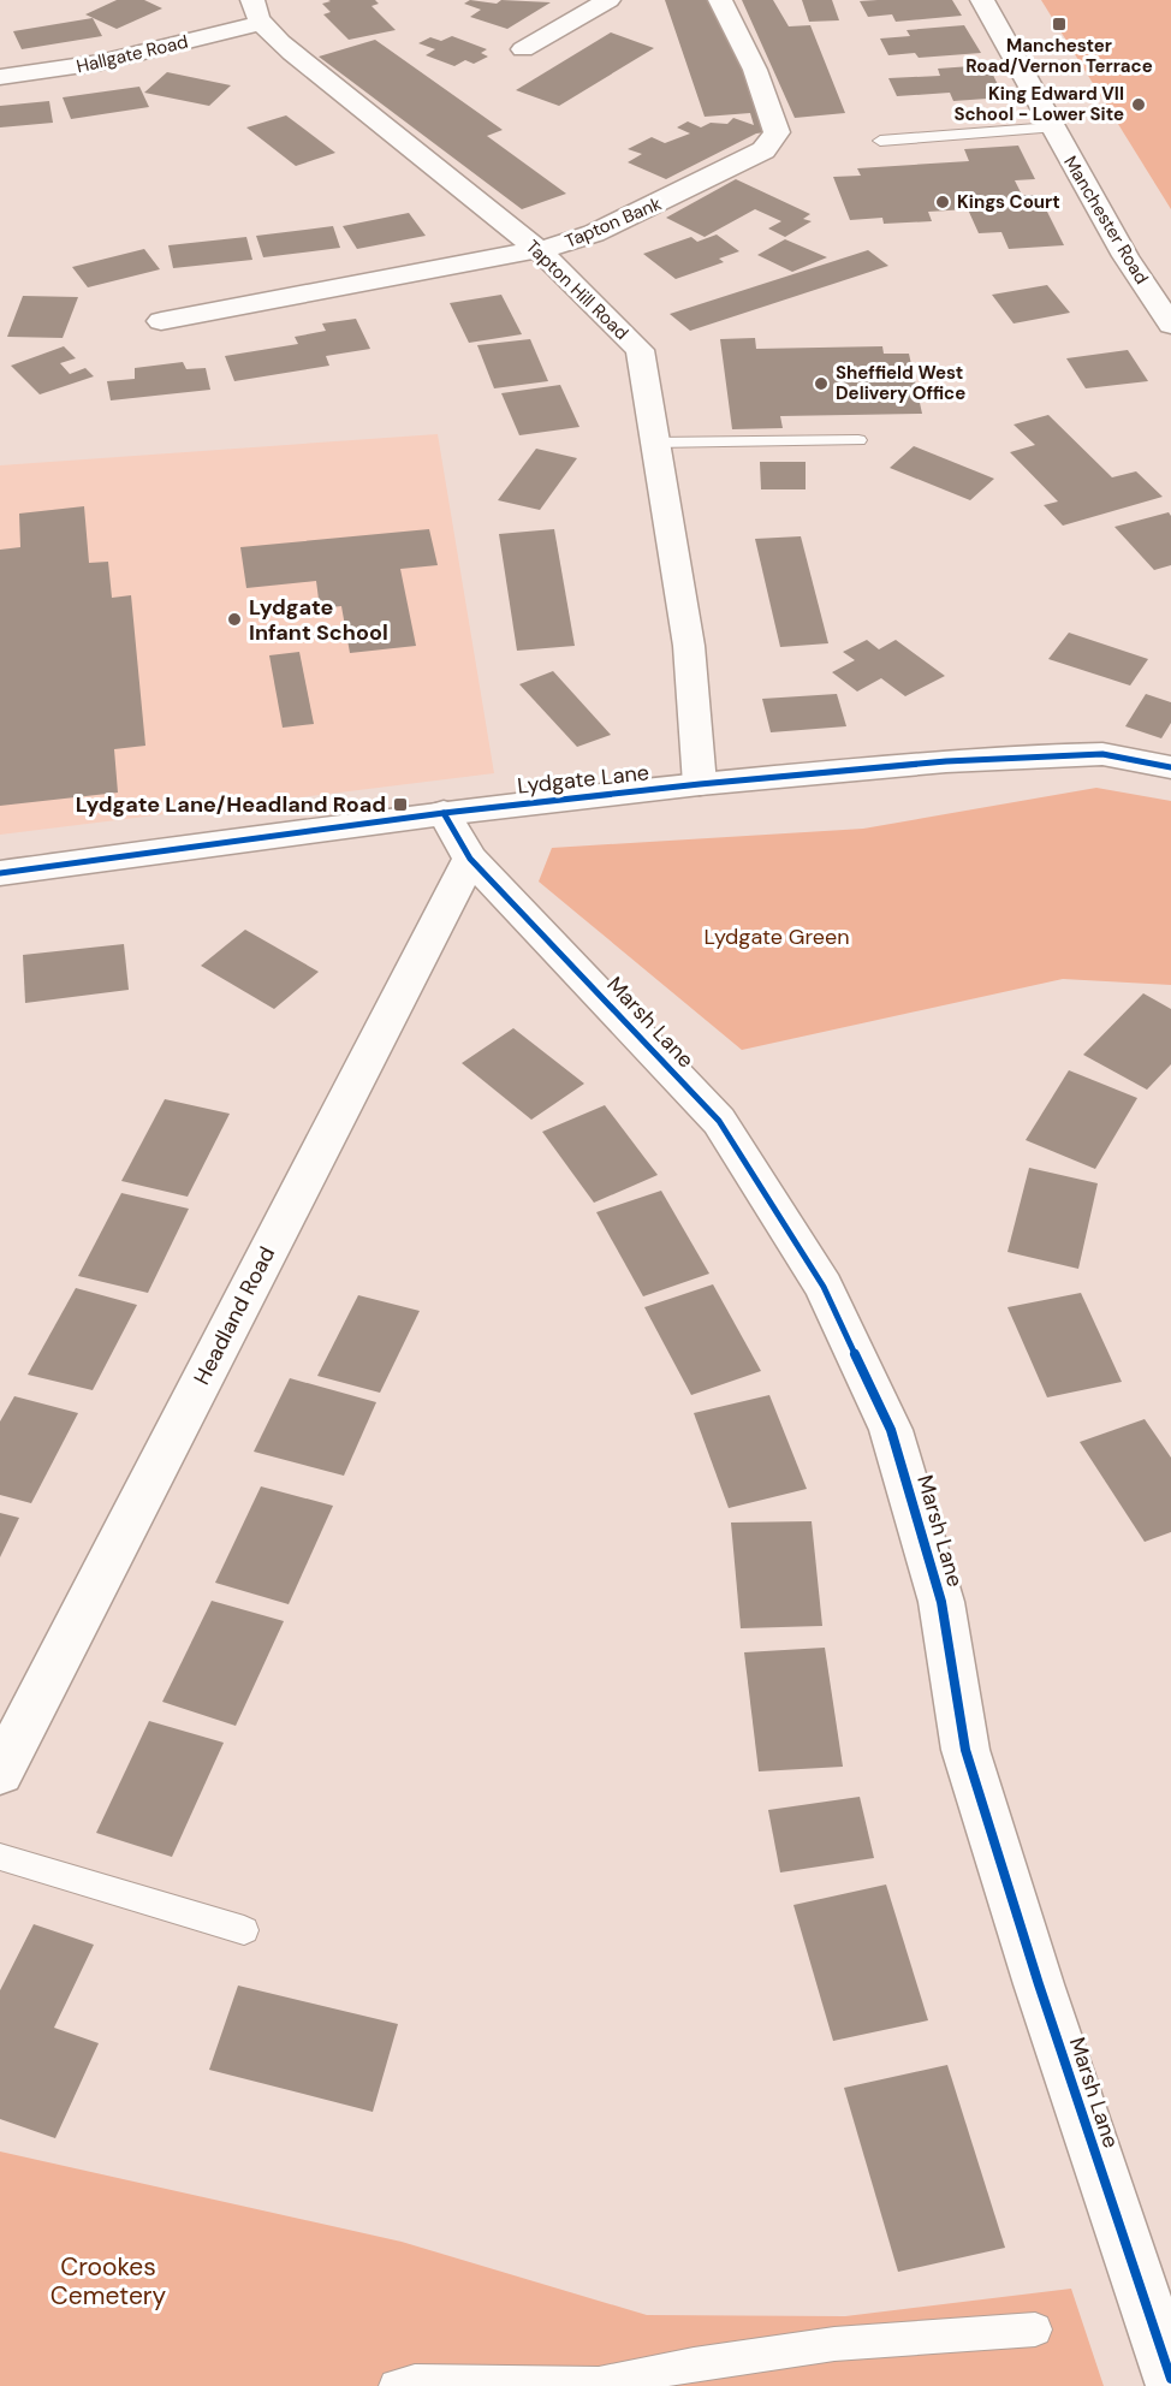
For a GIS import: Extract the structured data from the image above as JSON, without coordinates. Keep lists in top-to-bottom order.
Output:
{
  "streets": {
    "street": [
      "Hallgate Road",
      "Manchester Road",
      "Tapton Bank",
      "Tapton Hill Road",
      "Lydgate Lane",
      "Marsh Lane",
      "Headland Road"
    ]
  },
  "crossings": [
    ["Hallgate Road", "Tapton Hill Road"],
    ["Tapton Bank", "Tapton Hill Road"],
    ["Tapton Hill Road", "Lydgate Lane"],
    ["Lydgate Lane", "Marsh Lane"],
    ["Marsh Lane", "Headland Road"]
  ],
  "parks": ["Lydgate Green", "Crookes Cemetery"],
  "places": {
    "transit": ["Manchester Road/Vernon Terrace", "Lydgate Lane/Headland Road"],
    "other": [
      "King Edward VII School - Lower Site",
      "Kings Court",
      "Sheffield West Delivery Office",
      "Lydgate Infant School"
    ]
  }
}
